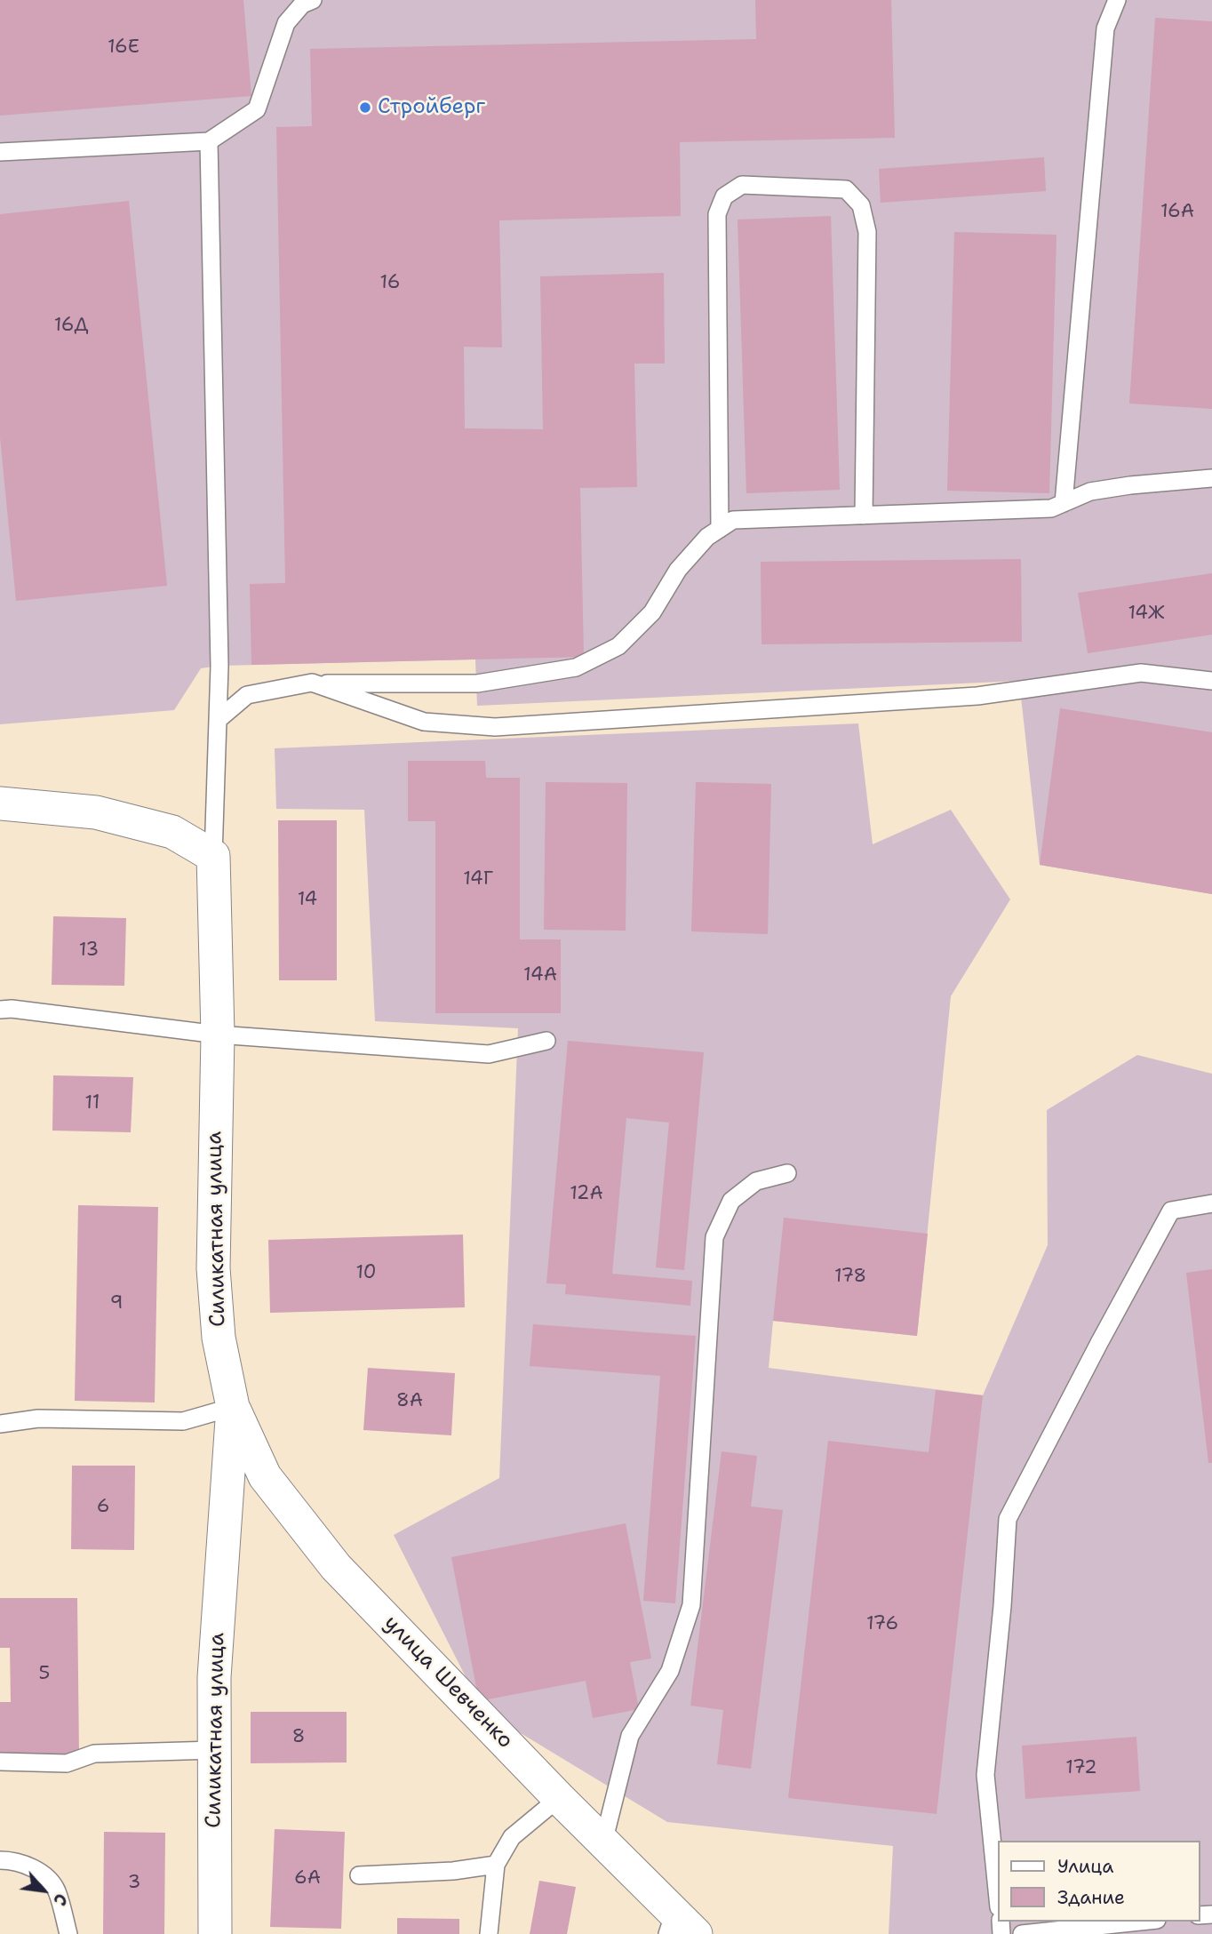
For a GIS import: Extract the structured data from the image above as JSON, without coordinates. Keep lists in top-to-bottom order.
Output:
{
  "streets": {
    "street": ["Силикатная улица", "улица Шевченко"]
  },
  "crossings": [
    ["Силикатная улица", "улица Шевченко"]
  ],
  "places": ["Стройберг"],
  "house_numbers": [
    "16Е",
    "16А",
    "16",
    "16Д",
    "14Ж",
    "14Г",
    "14",
    "13",
    "14А",
    "11",
    "12А",
    "10",
    "178",
    "9",
    "8А",
    "6",
    "176",
    "5",
    "8",
    "172",
    "6А",
    "3"
  ],
  "legend": ["Улица", "Здание"],
  "north": "bottom right"
}
